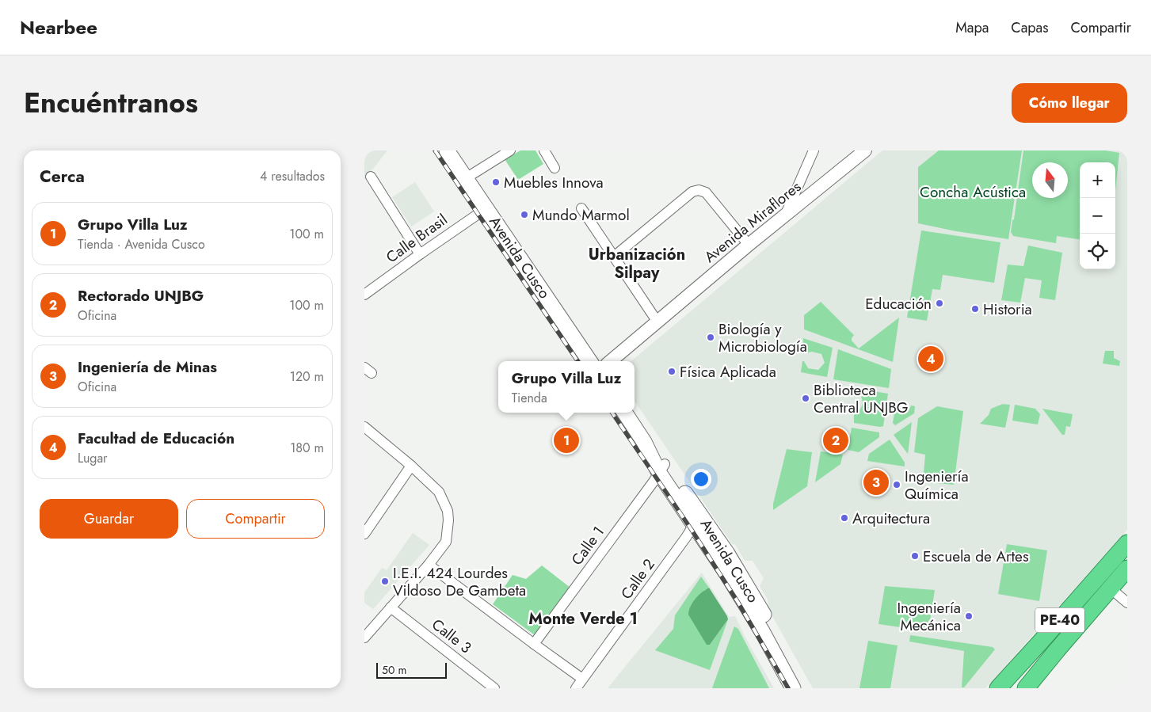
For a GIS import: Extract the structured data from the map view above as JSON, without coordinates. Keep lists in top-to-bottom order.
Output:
{
  "streets": {
    "highway": ["PE-40"],
    "main road": ["Avenida Cusco"],
    "street": [
      "Avenida Miraflores",
      "Calle Brasil",
      "Calle 1",
      "Calle 2",
      "Calle 3"
    ]
  },
  "crossings": [
    ["Calle Brasil", "Avenida Cusco"],
    ["Avenida Cusco", "Calle 1"],
    ["Avenida Cusco", "Calle 2"]
  ],
  "districts": ["Urbanización Silpay", "Monte Verde 1"],
  "parks": ["Concha Acústica"],
  "places": [
    "Muebles Innova",
    "Mundo Marmol",
    "Educación",
    "Historia",
    "Biología y Microbiología",
    "Física Aplicada",
    "Biblioteca Central UNJBG",
    "Ingeniería Química",
    "Arquitectura",
    "Escuela de Artes",
    "I.E.I. 424 Lourdes Vildoso De Gambeta",
    "Ingeniería Mecánica"
  ],
  "scale_bar": "50 m",
  "north": "top",
  "page": {
    "header": "Nearbee",
    "nav": ["Mapa", "Capas", "Compartir"],
    "title": "Encuéntranos",
    "buttons": [
      "Cómo llegar",
      ["Guardar", "Compartir"]
    ],
    "heading": ["Cerca", "4 resultados"],
    "map_buttons": ["+", "−"],
    "list": [
      {
        "mark": "1",
        "name": "Grupo Villa Luz",
        "note": "Tienda · Avenida Cusco",
        "value": "100 m"
      },
      {
        "mark": "2",
        "name": "Rectorado UNJBG",
        "note": "Oficina",
        "value": "100 m"
      },
      {
        "mark": "3",
        "name": "Ingeniería de Minas",
        "note": "Oficina",
        "value": "120 m"
      },
      {
        "mark": "4",
        "name": "Facultad de Educación",
        "note": "Lugar",
        "value": "180 m"
      }
    ],
    "pins": [
      "4",
      "1",
      "2",
      "3"
    ],
    "popup": ["Grupo Villa Luz", "Tienda"],
    "scale": "50 m"
  }
}
